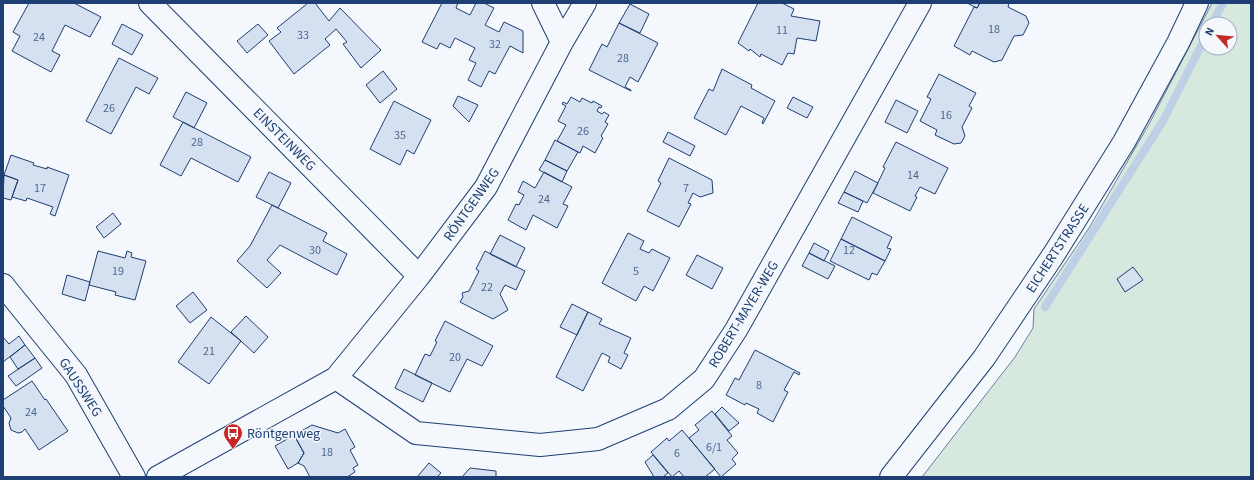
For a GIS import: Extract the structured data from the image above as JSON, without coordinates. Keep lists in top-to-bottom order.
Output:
{
  "streets": {
    "street": [
      "EINSTEINWEG",
      "RÖNTGENWEG",
      "EICHERTSTRASSE",
      "ROBERT-MAYER-WEG",
      "GAUSSWEG"
    ]
  },
  "crossings": [
    ["EINSTEINWEG", "RÖNTGENWEG"],
    ["RÖNTGENWEG", "ROBERT-MAYER-WEG"]
  ],
  "places": {
    "bus stop": ["Röntgenweg"]
  },
  "house_numbers": [
    "18",
    "11",
    "33",
    "24",
    "32",
    "28",
    "26",
    "16",
    "26",
    "35",
    "28",
    "14",
    "17",
    "7",
    "24",
    "30",
    "12",
    "19",
    "5",
    "22",
    "21",
    "20",
    "8",
    "24",
    "6/1",
    "18",
    "6"
  ],
  "north": "top left"
}
